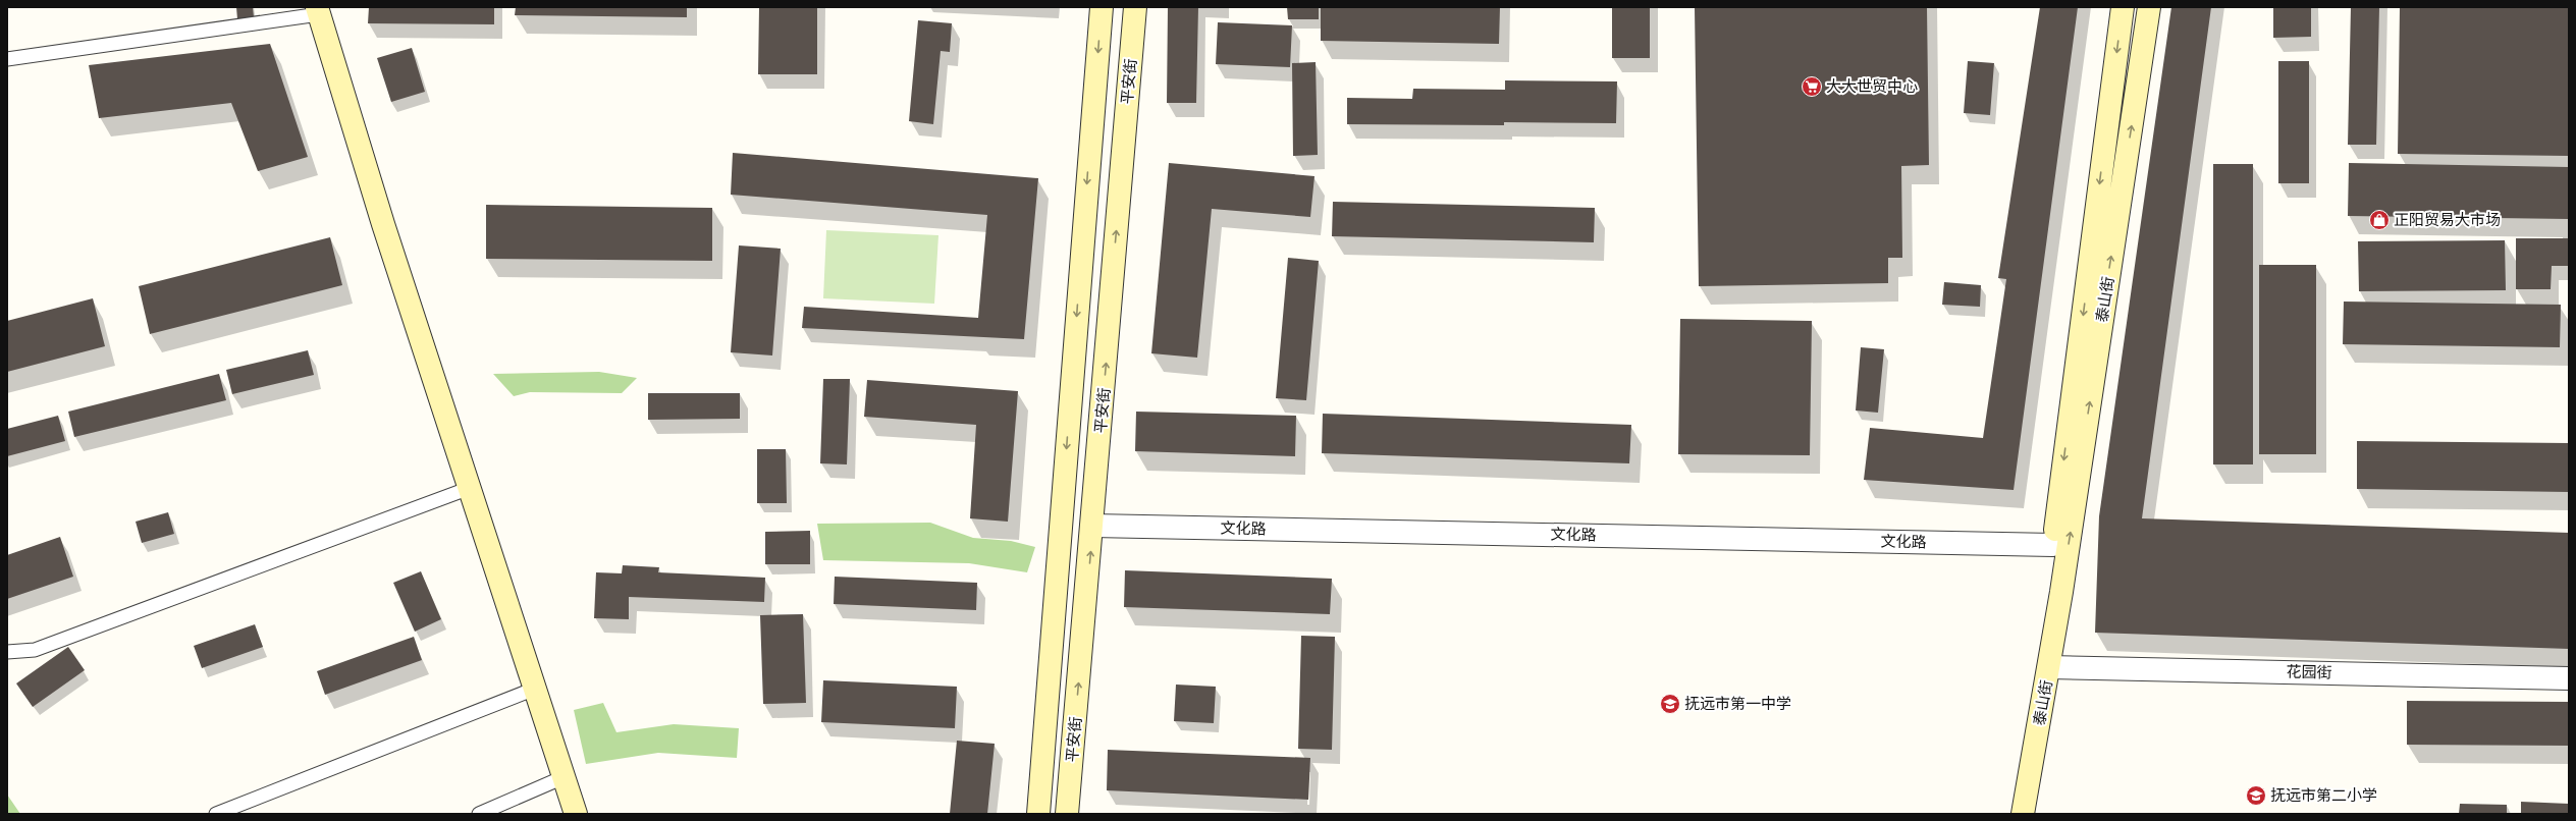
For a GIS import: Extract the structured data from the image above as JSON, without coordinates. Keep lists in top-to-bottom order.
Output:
{
  "streets": {
    "main road": ["平安街", "泰山街"],
    "street": ["文化路", "花园街"]
  },
  "crossings": [
    ["平安街", "文化路"],
    ["泰山街", "文化路"],
    ["泰山街", "花园街"]
  ],
  "places": {
    "supermarket": ["大大世贸中心"],
    "shop": ["正阳贸易大市场"],
    "school or university": ["抚远市第一中学", "抚远市第二小学"]
  }
}
